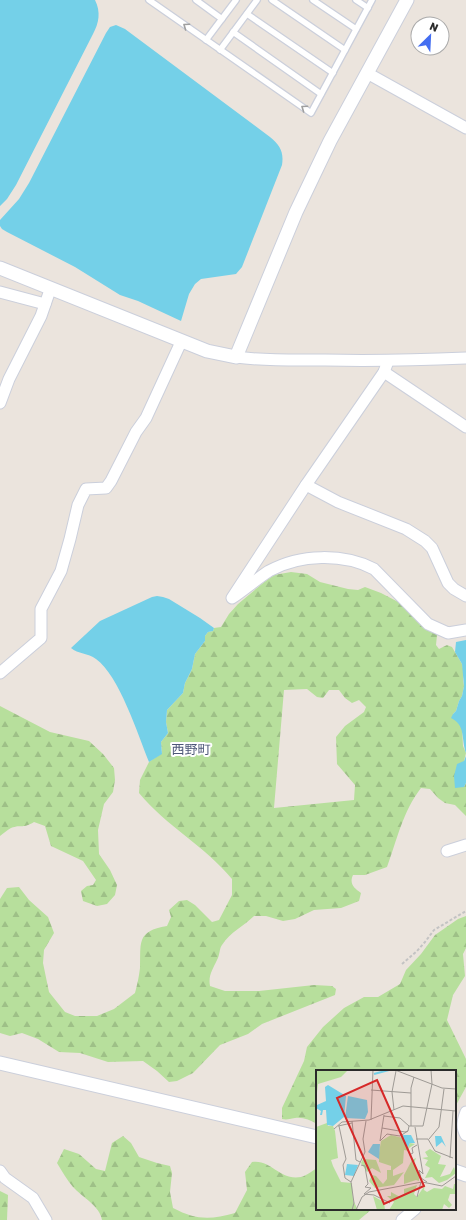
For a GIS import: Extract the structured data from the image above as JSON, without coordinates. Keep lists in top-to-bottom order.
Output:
{
  "districts": ["西野町"],
  "north": "top right"
}
